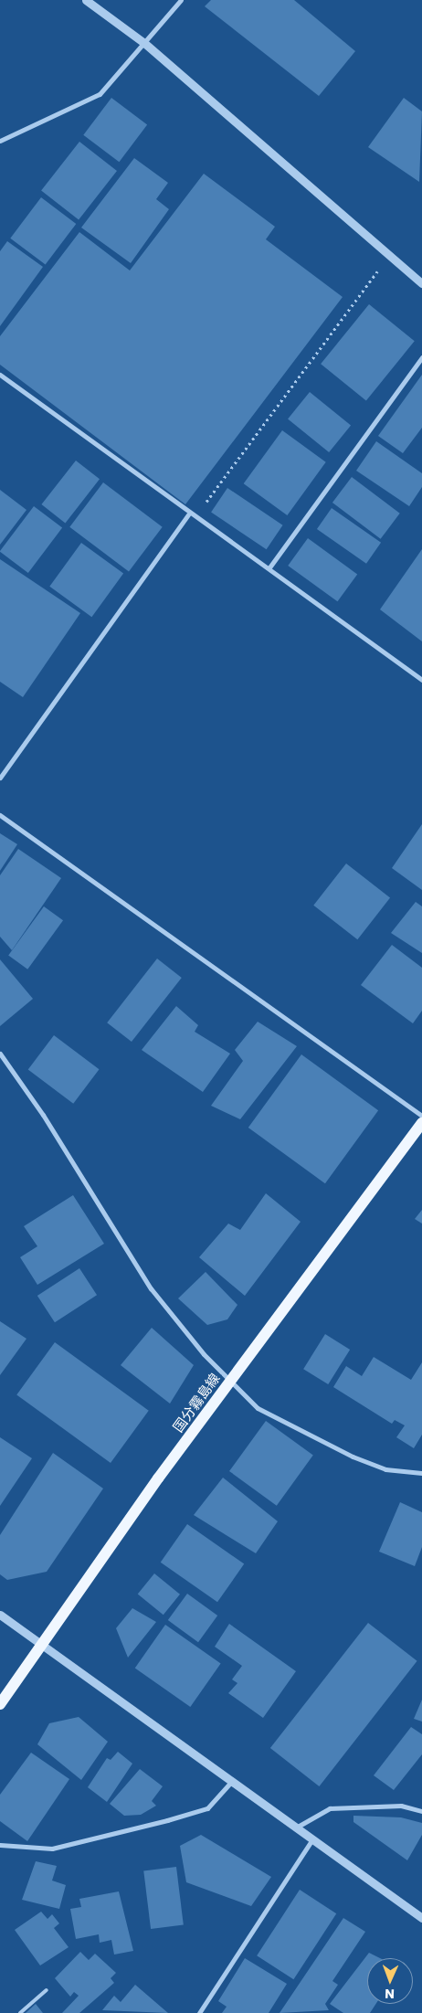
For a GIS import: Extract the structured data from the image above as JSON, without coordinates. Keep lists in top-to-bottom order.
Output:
{
  "streets": {
    "main road": ["国分霧島線"]
  },
  "north": "bottom"
}
